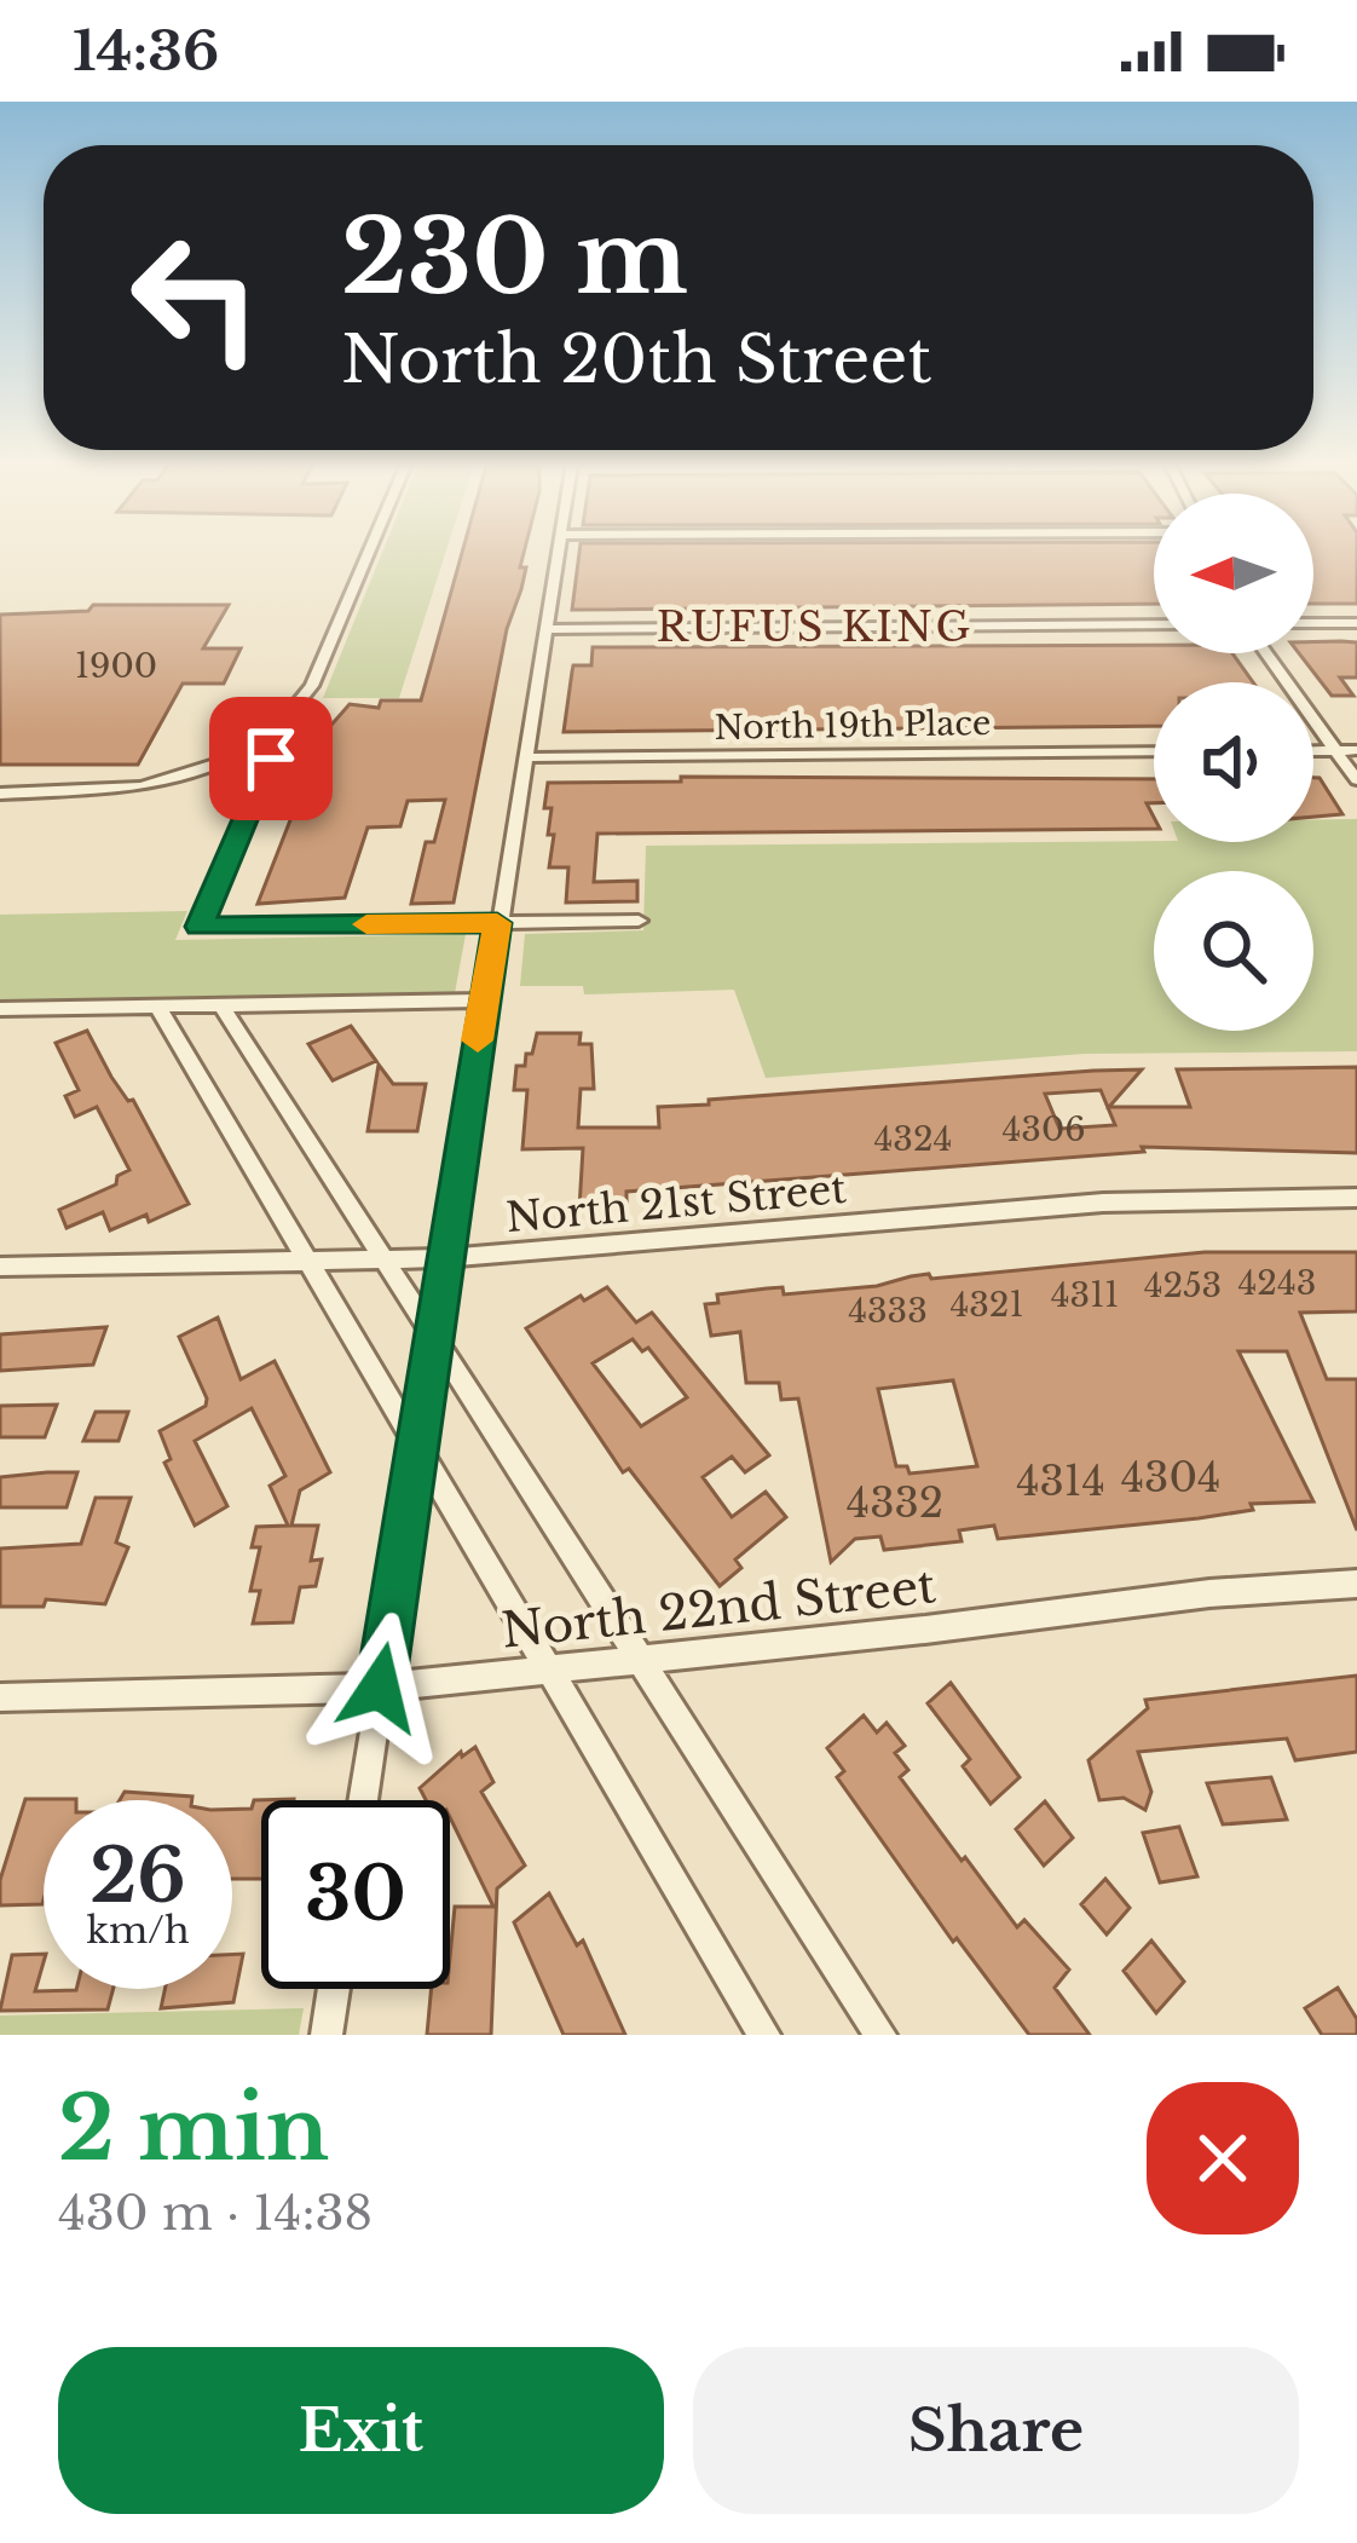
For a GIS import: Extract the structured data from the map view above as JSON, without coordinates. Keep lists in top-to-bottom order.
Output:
{
  "streets": {
    "street": ["North 19th Place", "North 21st Street", "North 22nd Street"]
  },
  "districts": ["RUFUS KING"],
  "house_numbers": [
    "1900",
    "4306",
    "4324",
    "4243",
    "4253",
    "4311",
    "4321",
    "4333",
    "4304",
    "4314",
    "4332"
  ],
  "north": "left",
  "page": {
    "status": "14:36",
    "turn": ["230 m", "North 20th Street"],
    "speed": "26 km/h",
    "limit": "30",
    "heading": ["2 min", "430 m · 14:38"],
    "buttons": ["Exit", "Share"]
  }
}
